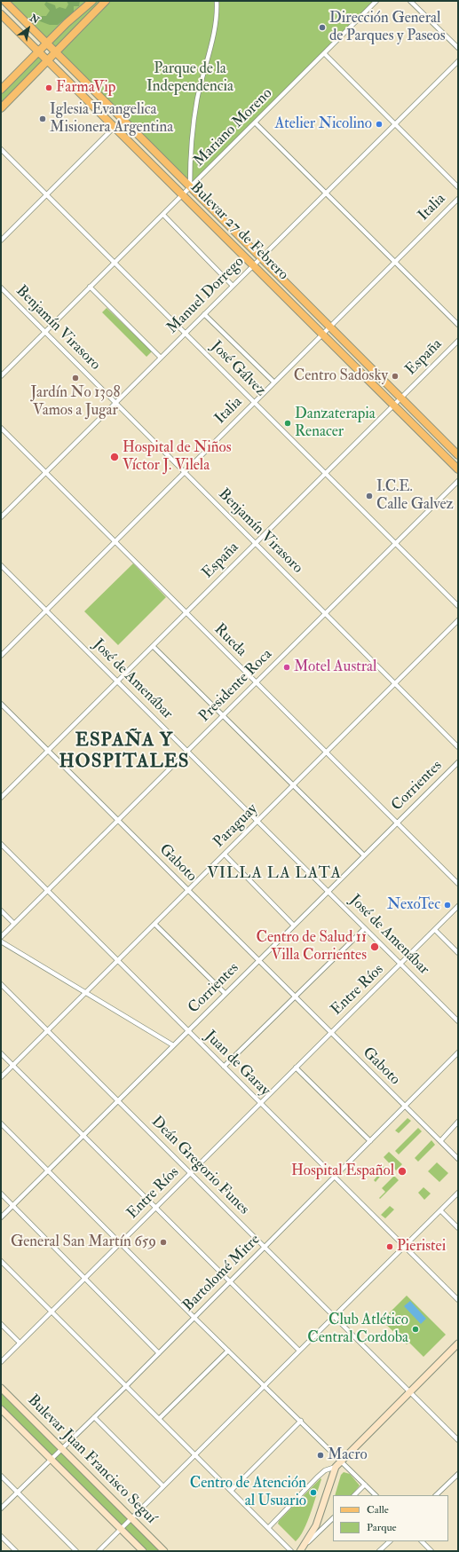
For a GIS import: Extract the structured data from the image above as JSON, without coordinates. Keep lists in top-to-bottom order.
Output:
{
  "streets": {
    "main road": ["Bulevar 27 de Febrero", "Bulevar Juan Francisco Seguí"],
    "street": [
      "Mariano Moreno",
      "Italia",
      "Manuel Dorrego",
      "Benjamín Virasoro",
      "España",
      "José Gálvez",
      "Rueda",
      "José de Amenábar",
      "Presidente Roca",
      "Corrientes",
      "Paraguay",
      "Gaboto",
      "Entre Ríos",
      "Juan de Garay",
      "Deán Gregorio Funes",
      "Bartolomé Mitre"
    ]
  },
  "crossings": [
    ["Mariano Moreno", "Bulevar 27 de Febrero"],
    ["Mariano Moreno", "Benjamín Virasoro"],
    ["Mariano Moreno", "José Gálvez"],
    ["Italia", "Bulevar 27 de Febrero"],
    ["Italia", "Benjamín Virasoro"],
    ["Italia", "José Gálvez"],
    ["Italia", "Rueda"],
    ["Italia", "José de Amenábar"],
    ["Bulevar 27 de Febrero", "Manuel Dorrego"],
    ["Bulevar 27 de Febrero", "España"],
    ["Manuel Dorrego", "Benjamín Virasoro"],
    ["Manuel Dorrego", "José Gálvez"],
    ["Manuel Dorrego", "Rueda"],
    ["Benjamín Virasoro", "España"],
    ["Benjamín Virasoro", "Presidente Roca"],
    ["Benjamín Virasoro", "Paraguay"],
    ["España", "José Gálvez"],
    ["España", "Rueda"],
    ["España", "José de Amenábar"],
    ["España", "Gaboto"],
    ["José Gálvez", "Presidente Roca"],
    ["Rueda", "Presidente Roca"],
    ["Rueda", "Corrientes"],
    ["Rueda", "Paraguay"],
    ["José de Amenábar", "Presidente Roca"],
    ["José de Amenábar", "Corrientes"],
    ["José de Amenábar", "Paraguay"],
    ["José de Amenábar", "Entre Ríos"],
    ["Presidente Roca", "Gaboto"],
    ["Presidente Roca", "Juan de Garay"],
    ["Corrientes", "Gaboto"],
    ["Corrientes", "Juan de Garay"],
    ["Corrientes", "Deán Gregorio Funes"],
    ["Paraguay", "Gaboto"],
    ["Paraguay", "Juan de Garay"],
    ["Paraguay", "Deán Gregorio Funes"],
    ["Gaboto", "Entre Ríos"],
    ["Gaboto", "Bartolomé Mitre"],
    ["Entre Ríos", "Juan de Garay"],
    ["Entre Ríos", "Deán Gregorio Funes"],
    ["Juan de Garay", "Bartolomé Mitre"],
    ["Deán Gregorio Funes", "Bartolomé Mitre"],
    ["Bartolomé Mitre", "Bulevar Juan Francisco Seguí"]
  ],
  "districts": ["ESPAÑA Y HOSPITALES", "VILLA LA LATA"],
  "parks": ["Parque de la Independencia"],
  "places": [
    "Dirección General de Parques y Paseos",
    "FarmaVip",
    "Iglesia Evangelica Misionera Argentina",
    "Atelier Nicolino",
    "Centro Sadosky",
    "Jardín No 1308 Vamos a Jugar",
    "Danzaterapia Renacer",
    "Hospital de Niños Víctor J. Vilela",
    "I.C.E. Calle Galvez",
    "Motel Austral",
    "NexoTec",
    "Centro de Salud 11 Villa Corrientes",
    "Hospital Español",
    "General San Martín 659",
    "Pieristei",
    "Club Atlético Central Cordoba",
    "Macro",
    "Centro de Atención al Usuario"
  ],
  "legend": ["Calle", "Parque"],
  "north": "top right"
}
